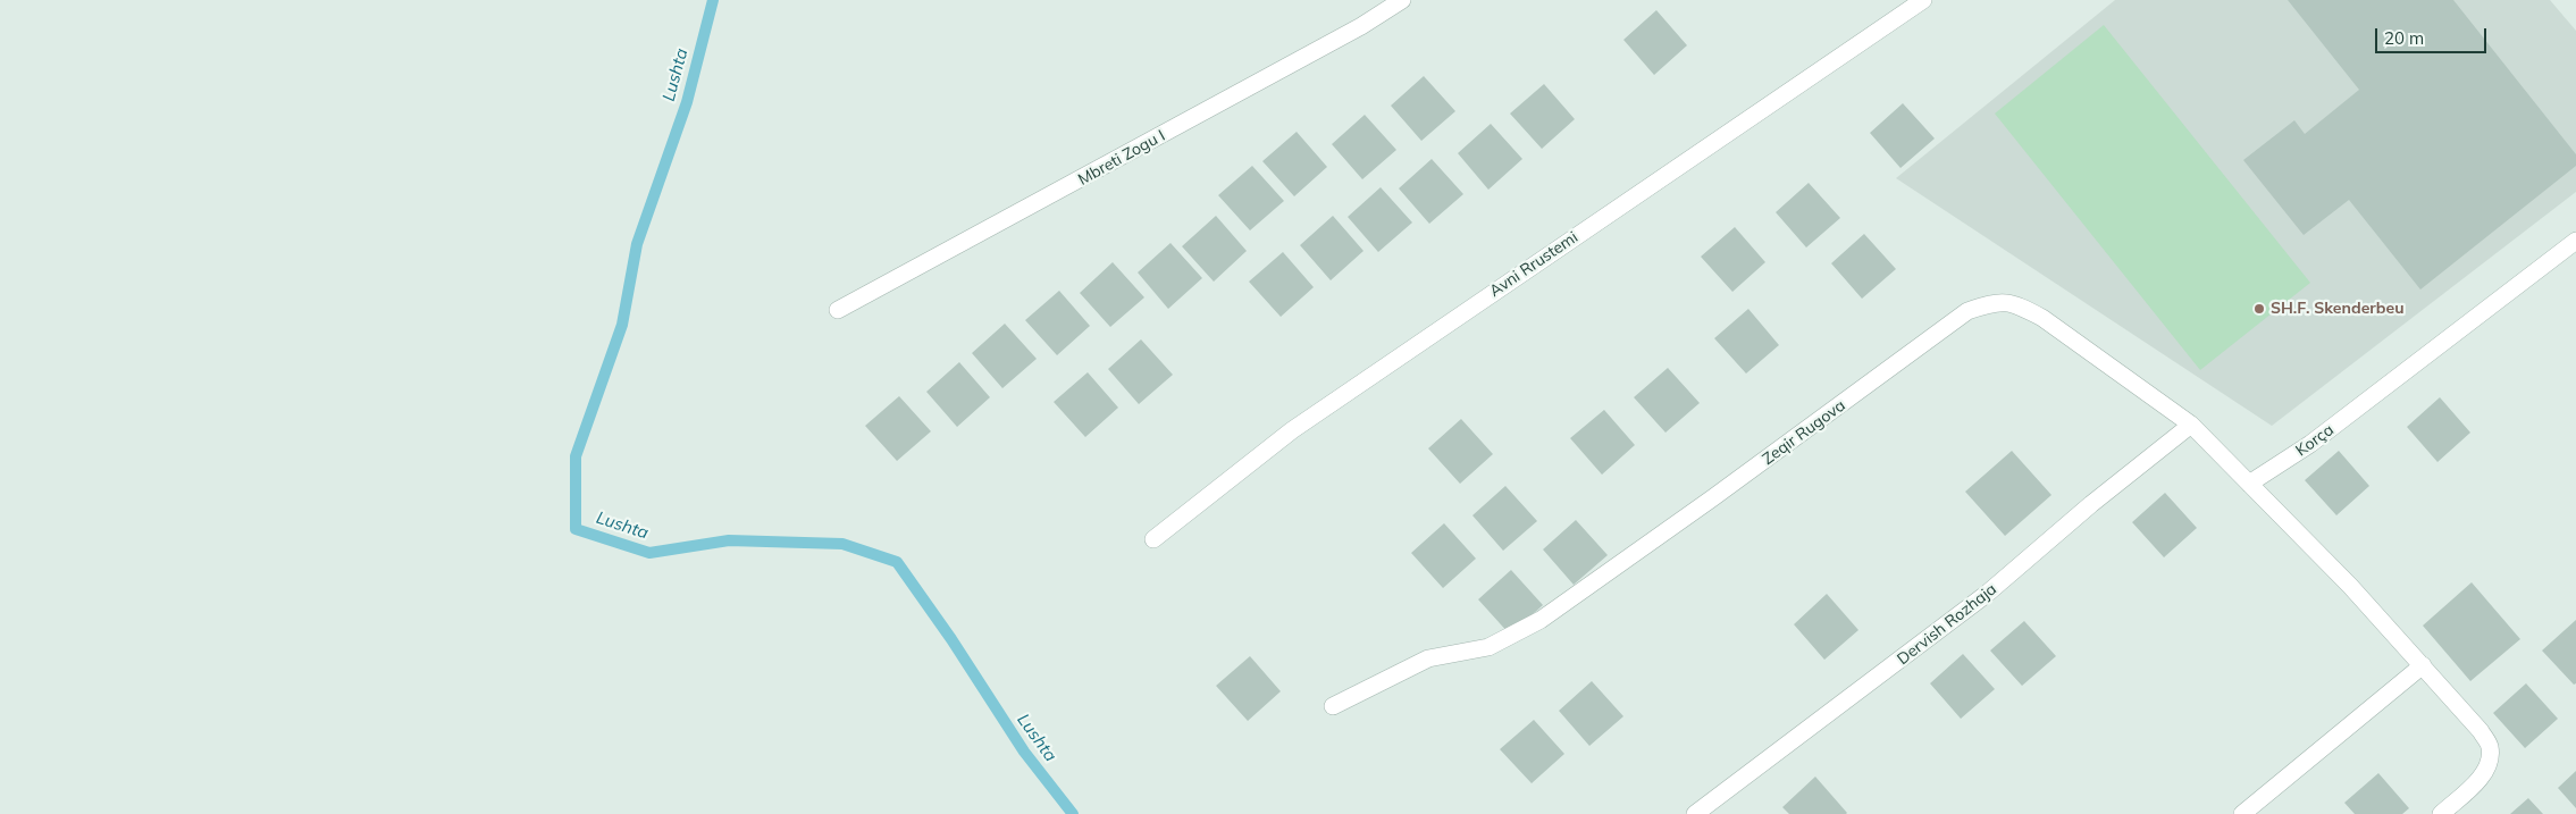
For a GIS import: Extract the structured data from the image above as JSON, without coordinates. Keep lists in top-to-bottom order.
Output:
{
  "streets": {
    "street": [
      "Mbreti Zogu I",
      "Avni Rrustemi",
      "Zeqir Rugova",
      "Korça",
      "Dervish Rozhaja"
    ]
  },
  "crossings": [
    ["Zeqir Rugova", "Korça"],
    ["Zeqir Rugova", "Dervish Rozhaja"]
  ],
  "water": ["Lushta"],
  "places": ["SH.F. Skenderbeu"],
  "scale_bar": "20 m"
}
